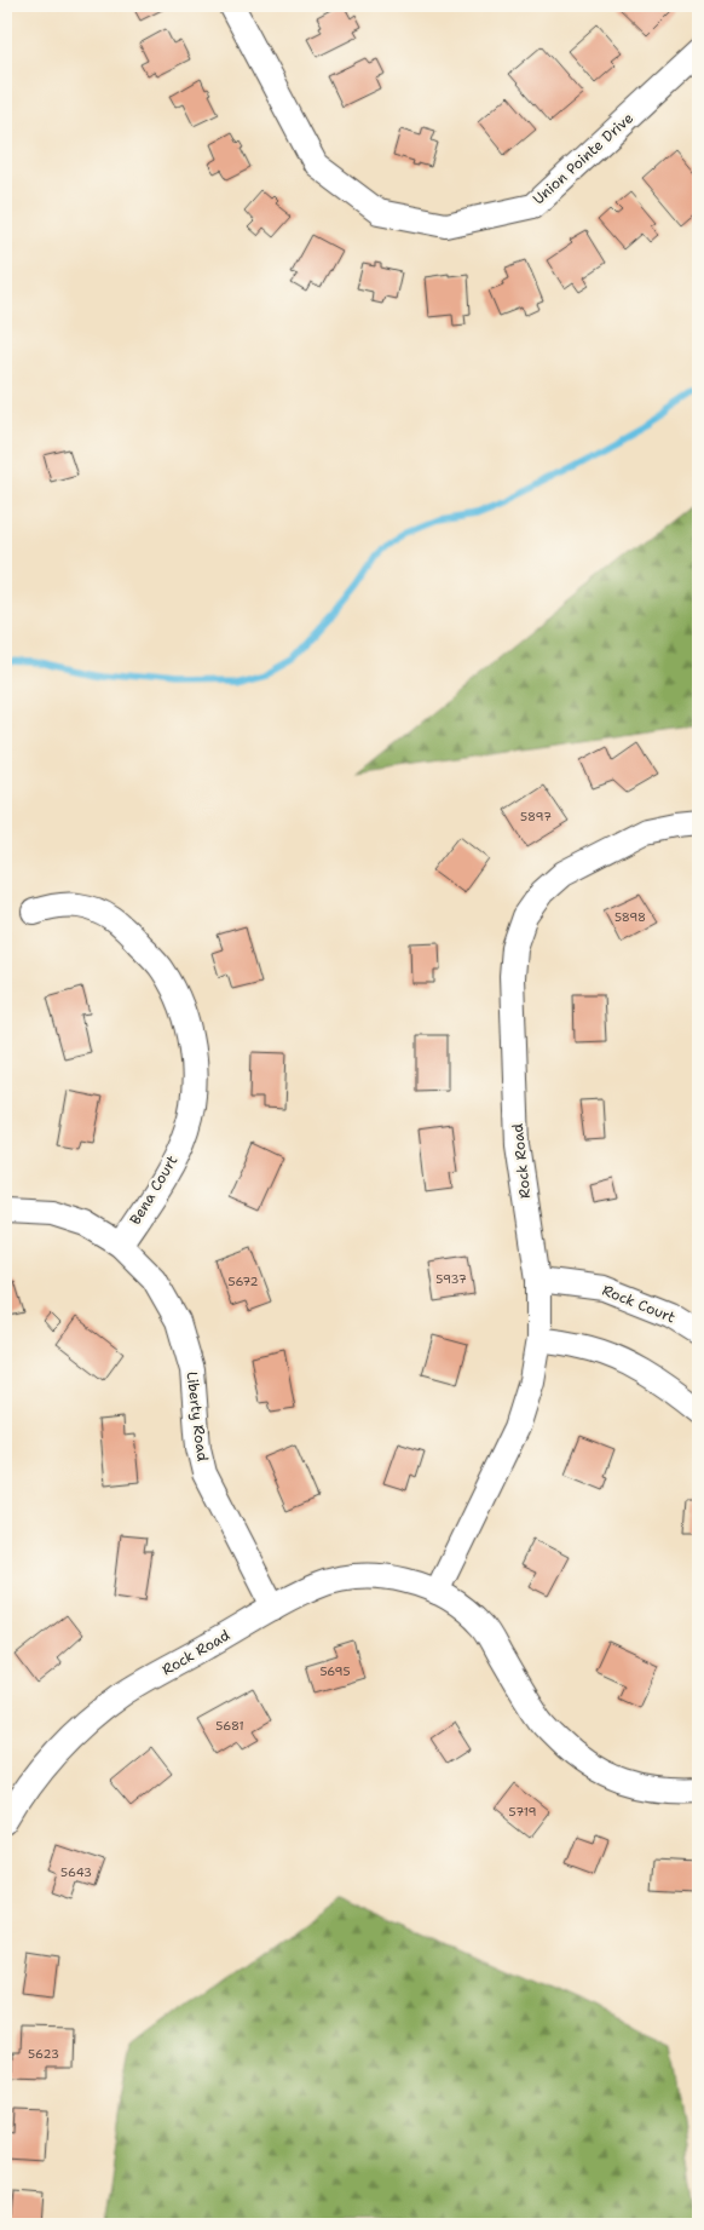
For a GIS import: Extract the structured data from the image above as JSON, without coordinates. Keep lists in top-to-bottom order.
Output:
{
  "streets": {
    "street": [
      "Union Pointe Drive",
      "Rock Road",
      "Bena Court",
      "Rock Court",
      "Liberty Road"
    ]
  },
  "crossings": [
    ["Rock Road", "Rock Court"],
    ["Rock Road", "Liberty Road"],
    ["Bena Court", "Liberty Road"]
  ],
  "house_numbers": [
    "5897",
    "5898",
    "5937",
    "5672",
    "5695",
    "5681",
    "5719",
    "5643",
    "5623"
  ]
}
